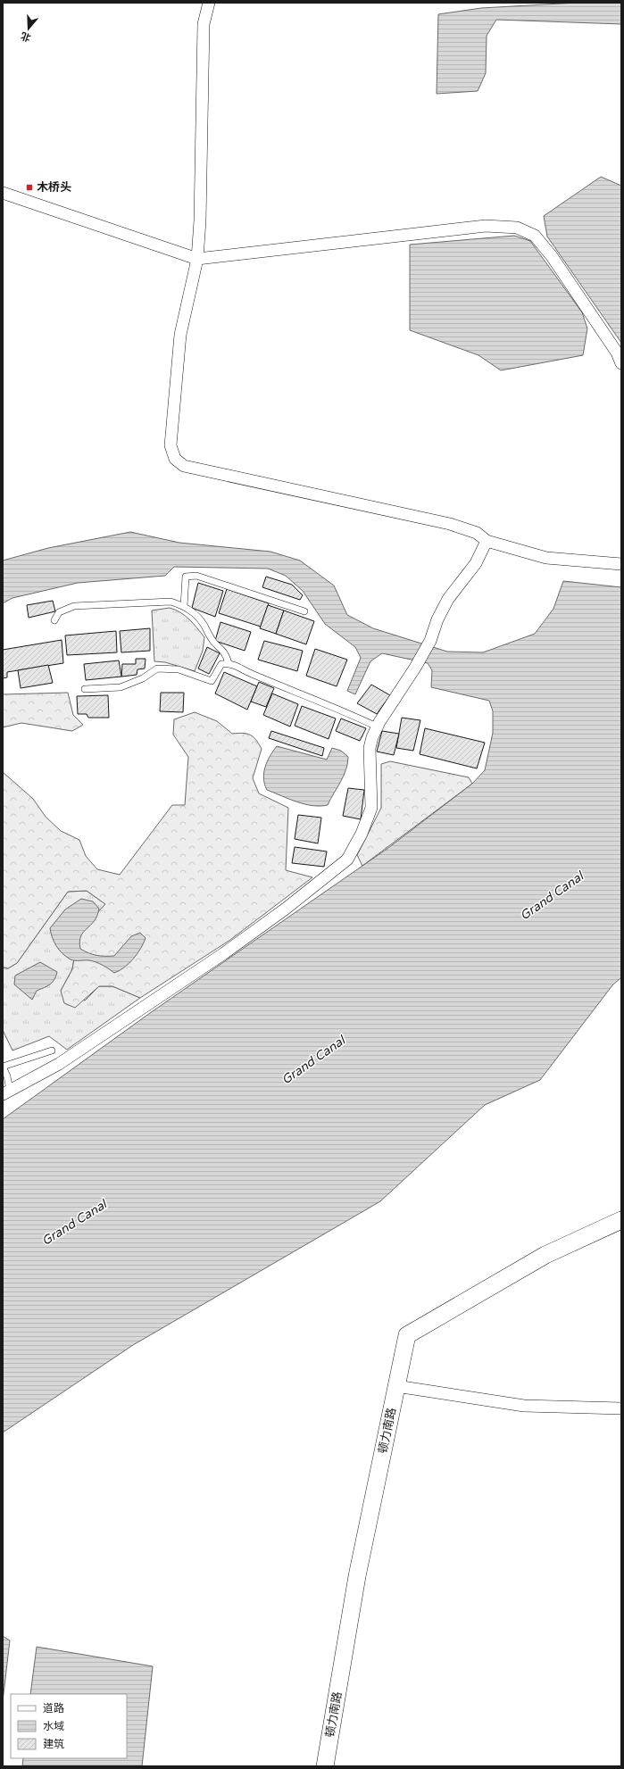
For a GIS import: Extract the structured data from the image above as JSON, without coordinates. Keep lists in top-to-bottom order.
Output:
{
  "streets": {
    "street": ["顿力南路"]
  },
  "water": ["Grand Canal"],
  "places": {
    "transit": ["木桥头"]
  },
  "legend": ["道路", "水域", "建筑"],
  "north": "bottom"
}
